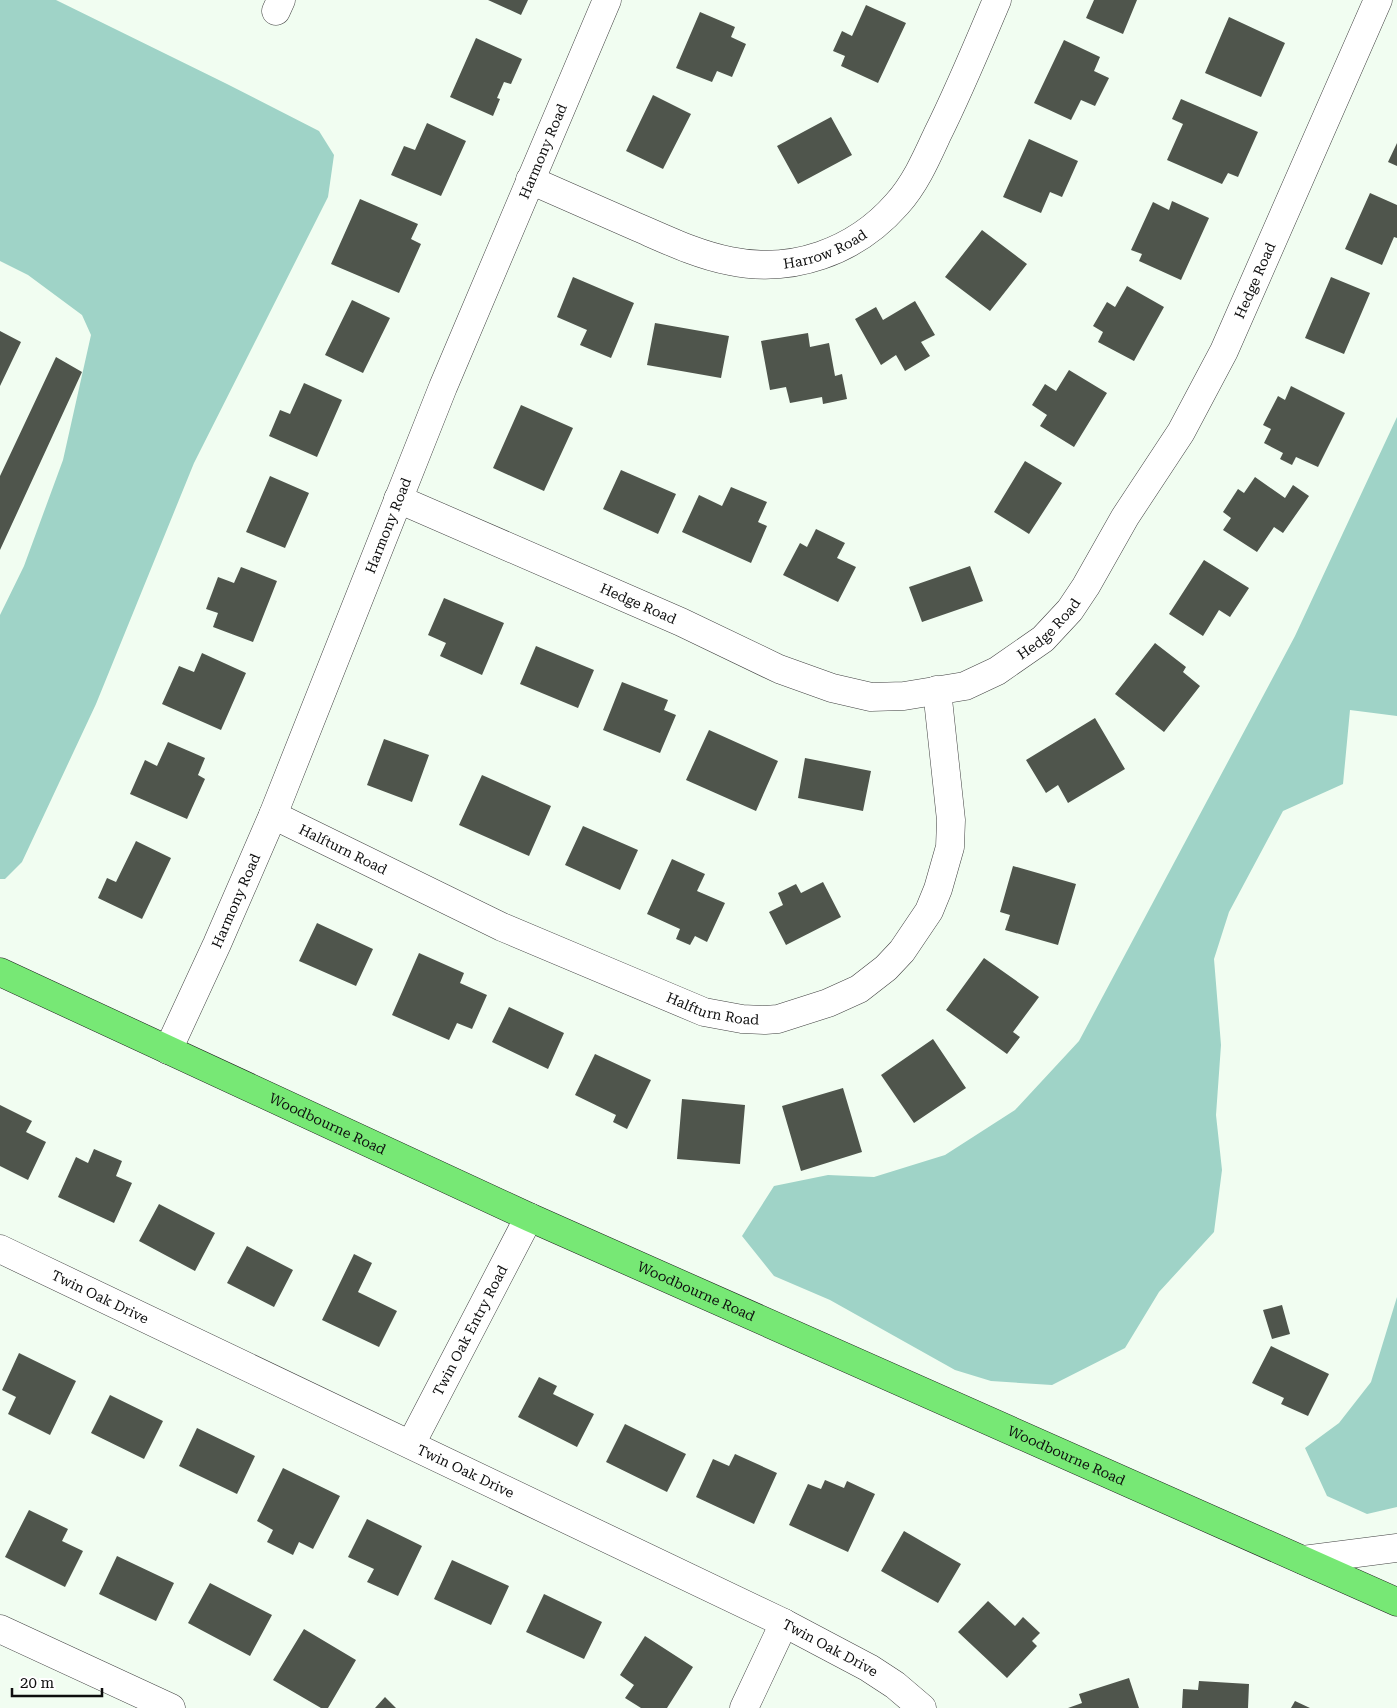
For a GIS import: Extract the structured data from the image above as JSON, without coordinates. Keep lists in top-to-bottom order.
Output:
{
  "streets": {
    "main road": ["Woodbourne Road"],
    "street": [
      "Harmony Road",
      "Harrow Road",
      "Hedge Road",
      "Halfturn Road",
      "Twin Oak Drive",
      "Twin Oak Entry Road"
    ]
  },
  "crossings": [
    ["Harmony Road", "Harrow Road"],
    ["Harmony Road", "Hedge Road"],
    ["Harmony Road", "Halfturn Road"],
    ["Harmony Road", "Woodbourne Road"],
    ["Hedge Road", "Halfturn Road"],
    ["Woodbourne Road", "Twin Oak Entry Road"],
    ["Twin Oak Drive", "Twin Oak Entry Road"]
  ],
  "scale_bar": "20 m"
}
